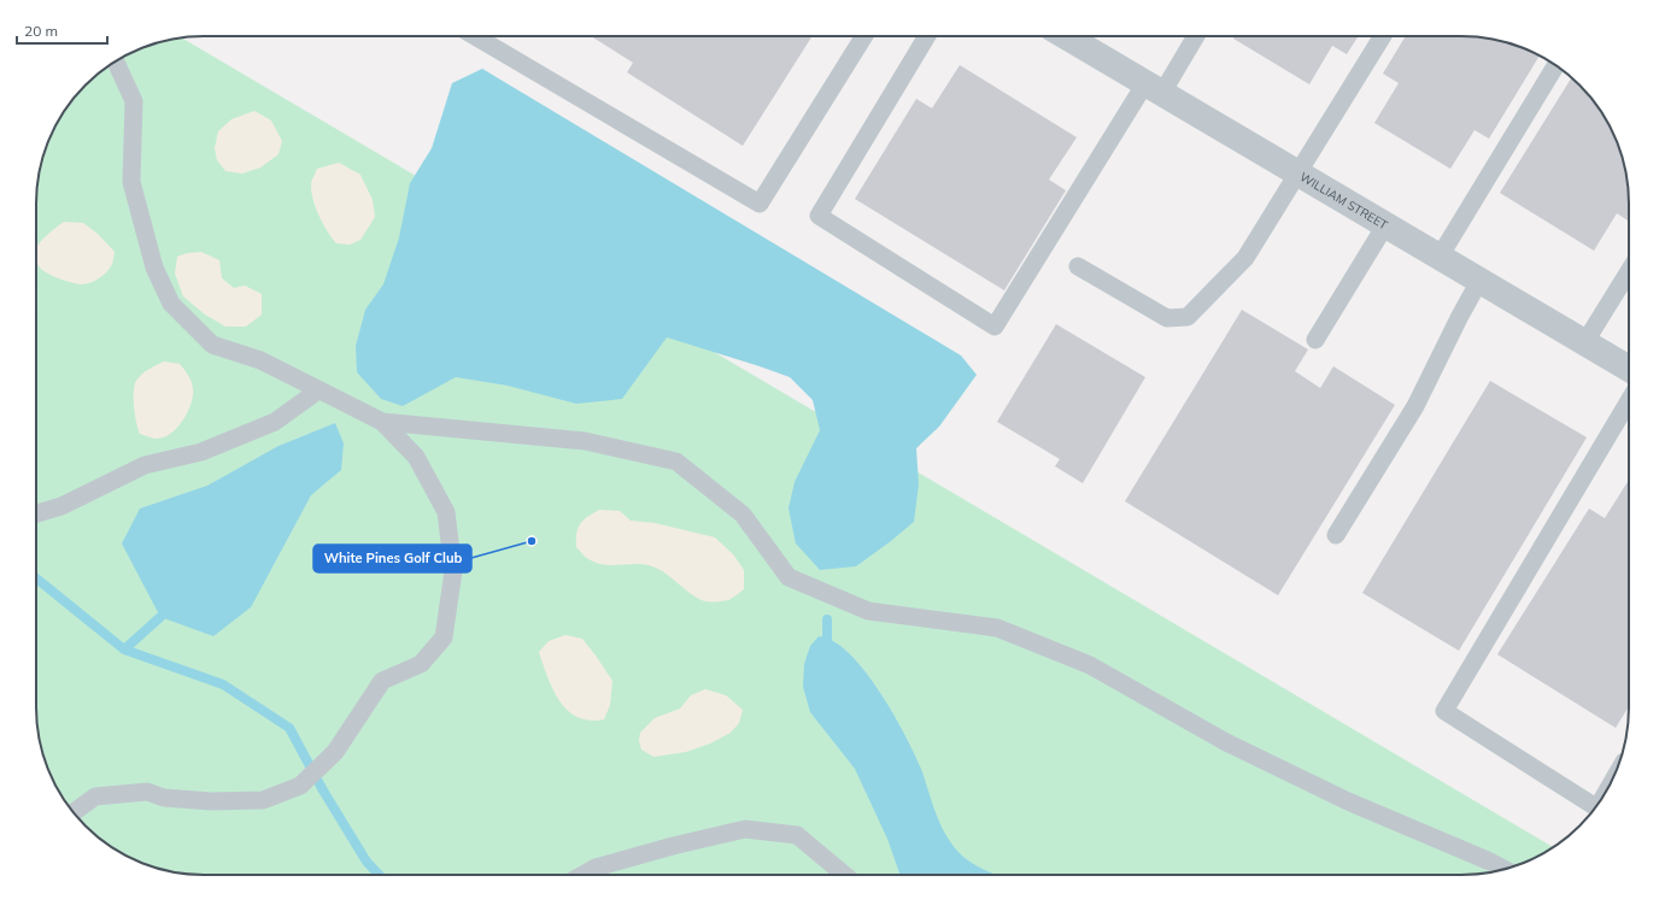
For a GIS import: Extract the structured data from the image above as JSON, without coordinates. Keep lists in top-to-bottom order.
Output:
{
  "streets": {
    "street": ["WILLIAM STREET"]
  },
  "places": ["White Pines Golf Club"],
  "scale_bar": "20 m"
}
